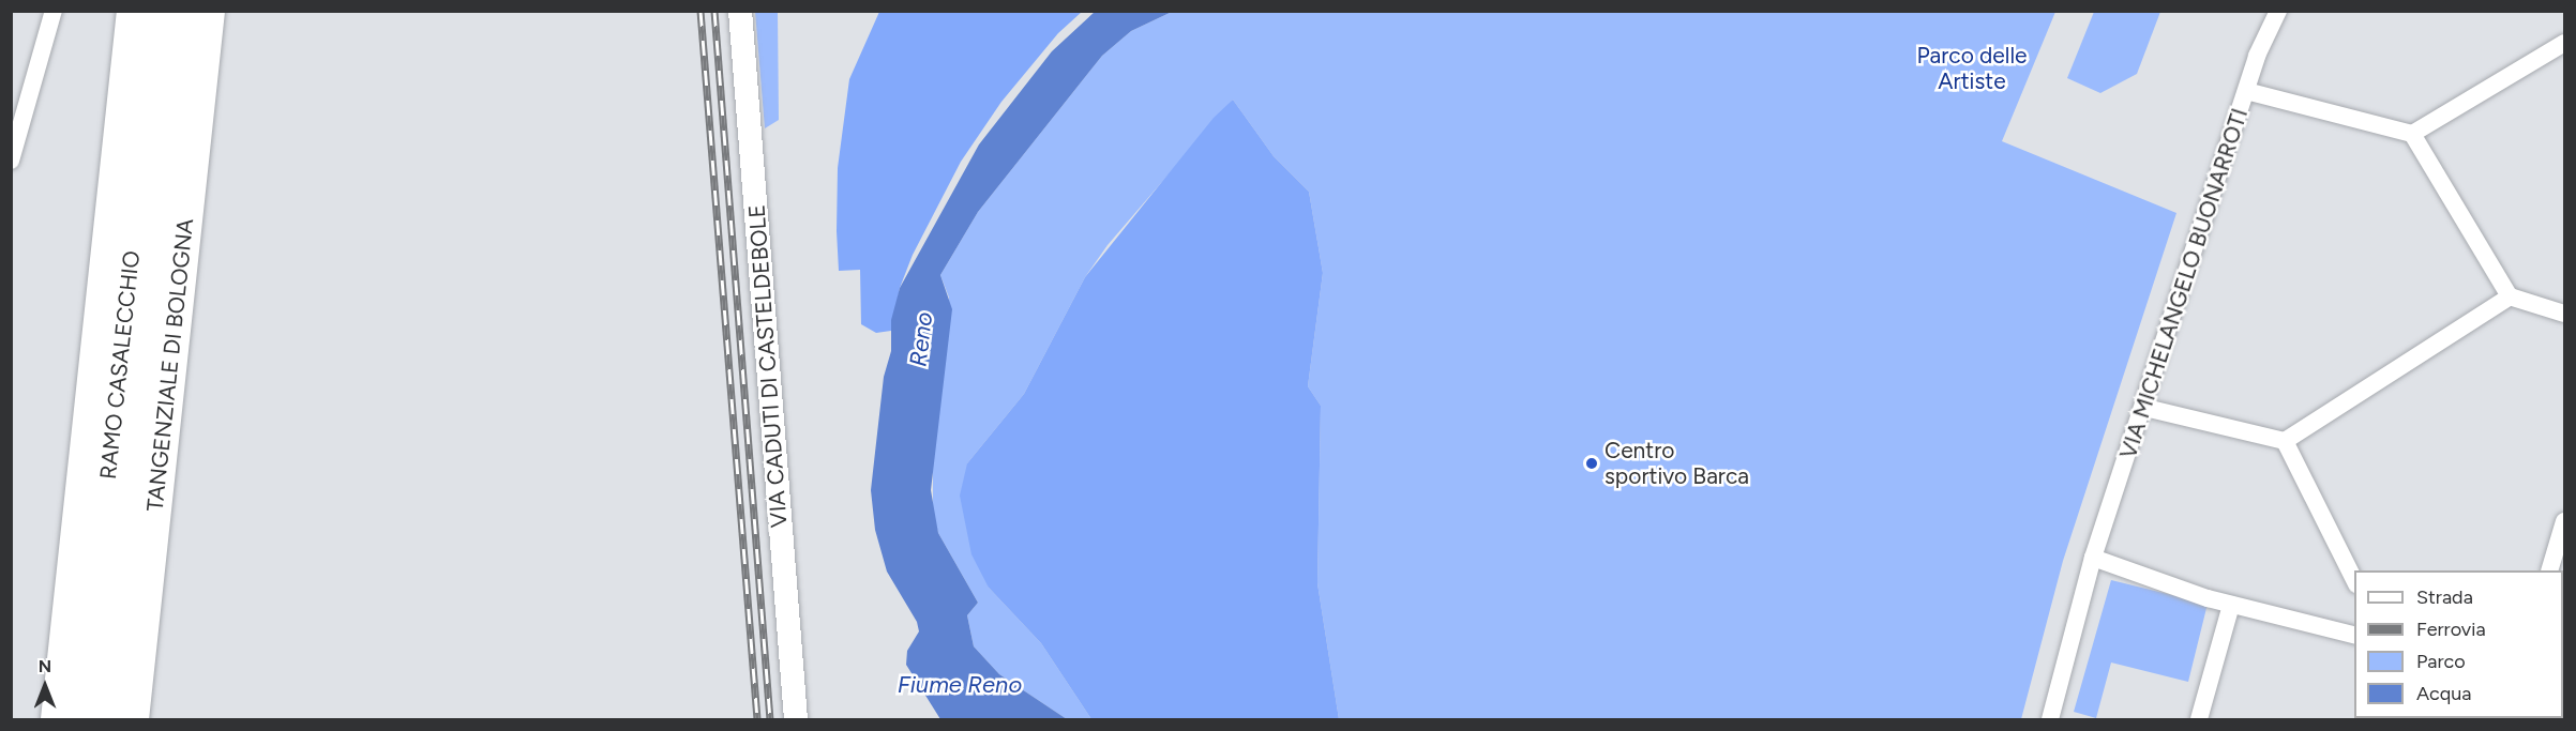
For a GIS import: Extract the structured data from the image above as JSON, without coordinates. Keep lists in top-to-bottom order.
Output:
{
  "streets": {
    "highway": ["RAMO CASALECCHIO", "TANGENZIALE DI BOLOGNA"],
    "main road": ["VIA CADUTI DI CASTELDEBOLE"],
    "street": ["VIA MICHELANGELO BUONARROTI"]
  },
  "water": ["Reno", "Fiume Reno"],
  "parks": ["Parco delle Artiste"],
  "places": ["Centro sportivo Barca"],
  "legend": [
    "Strada",
    "Ferrovia",
    "Parco",
    "Acqua"
  ],
  "north": "top"
}
